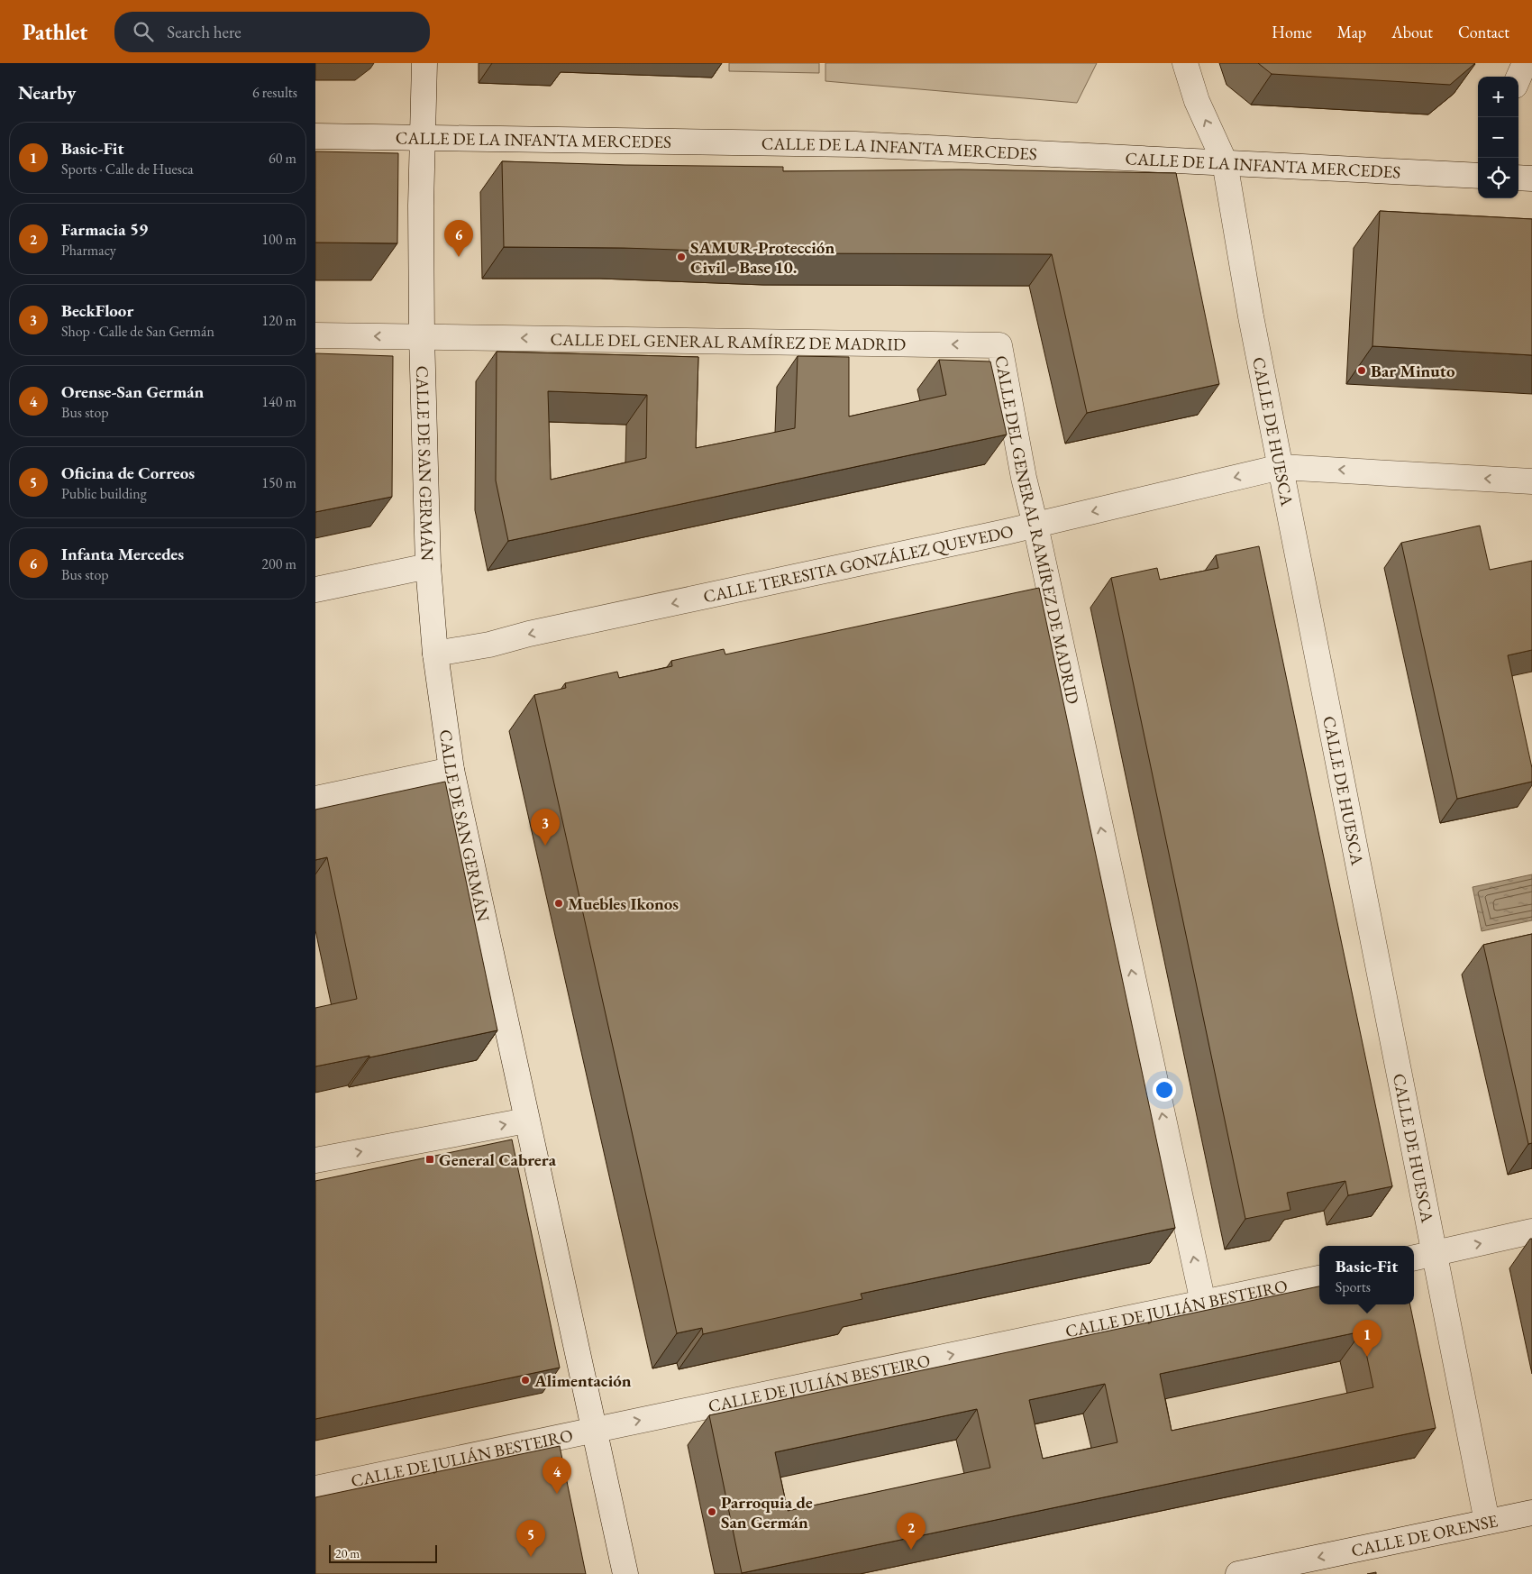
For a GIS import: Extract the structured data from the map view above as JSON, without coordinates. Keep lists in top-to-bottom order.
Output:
{
  "streets": {
    "street": [
      "CALLE DE LA INFANTA MERCEDES",
      "CALLE DEL GENERAL RAMÍREZ DE MADRID",
      "CALLE DE HUESCA",
      "CALLE DE SAN GERMÁN",
      "CALLE TERESITA GONZÁLEZ QUEVEDO",
      "CALLE DE JULIÁN BESTEIRO",
      "CALLE DE ORENSE"
    ]
  },
  "crossings": [
    ["CALLE DE LA INFANTA MERCEDES", "CALLE DE HUESCA"],
    ["CALLE DE LA INFANTA MERCEDES", "CALLE DE SAN GERMÁN"],
    ["CALLE DEL GENERAL RAMÍREZ DE MADRID", "CALLE DE SAN GERMÁN"],
    ["CALLE DEL GENERAL RAMÍREZ DE MADRID", "CALLE TERESITA GONZÁLEZ QUEVEDO"],
    ["CALLE DEL GENERAL RAMÍREZ DE MADRID", "CALLE DE JULIÁN BESTEIRO"],
    ["CALLE DE HUESCA", "CALLE TERESITA GONZÁLEZ QUEVEDO"],
    ["CALLE DE HUESCA", "CALLE DE ORENSE"],
    ["CALLE DE SAN GERMÁN", "CALLE TERESITA GONZÁLEZ QUEVEDO"],
    ["CALLE DE SAN GERMÁN", "CALLE DE JULIÁN BESTEIRO"]
  ],
  "one_way": ["CALLE TERESITA GONZÁLEZ QUEVEDO", "CALLE DE JULIÁN BESTEIRO", "CALLE DE ORENSE"],
  "places": {
    "other": [
      "SAMUR-Protección Civil - Base 10.",
      "Bar Minuto",
      "Muebles Ikonos",
      "Alimentación",
      "Parroquia de San Germán"
    ],
    "transit": ["General Cabrera"]
  },
  "scale_bar": "20 m",
  "page": {
    "header": "Pathlet",
    "search": "Search here",
    "nav": [
      "Home",
      "Map",
      "About",
      "Contact"
    ],
    "heading": ["Nearby", "6 results"],
    "map_buttons": ["+", "−"],
    "list": [
      {
        "mark": "1",
        "name": "Basic-Fit",
        "note": "Sports · Calle de Huesca",
        "value": "60 m"
      },
      {
        "mark": "2",
        "name": "Farmacia 59",
        "note": "Pharmacy",
        "value": "100 m"
      },
      {
        "mark": "3",
        "name": "BeckFloor",
        "note": "Shop · Calle de San Germán",
        "value": "120 m"
      },
      {
        "mark": "4",
        "name": "Orense-San Germán",
        "note": "Bus stop",
        "value": "140 m"
      },
      {
        "mark": "5",
        "name": "Oficina de Correos",
        "note": "Public building",
        "value": "150 m"
      },
      {
        "mark": "6",
        "name": "Infanta Mercedes",
        "note": "Bus stop",
        "value": "200 m"
      }
    ],
    "pins": [
      "6",
      "3",
      "1",
      "4",
      "2",
      "5"
    ],
    "popup": ["Basic-Fit", "Sports"],
    "scale": "20 m"
  }
}
